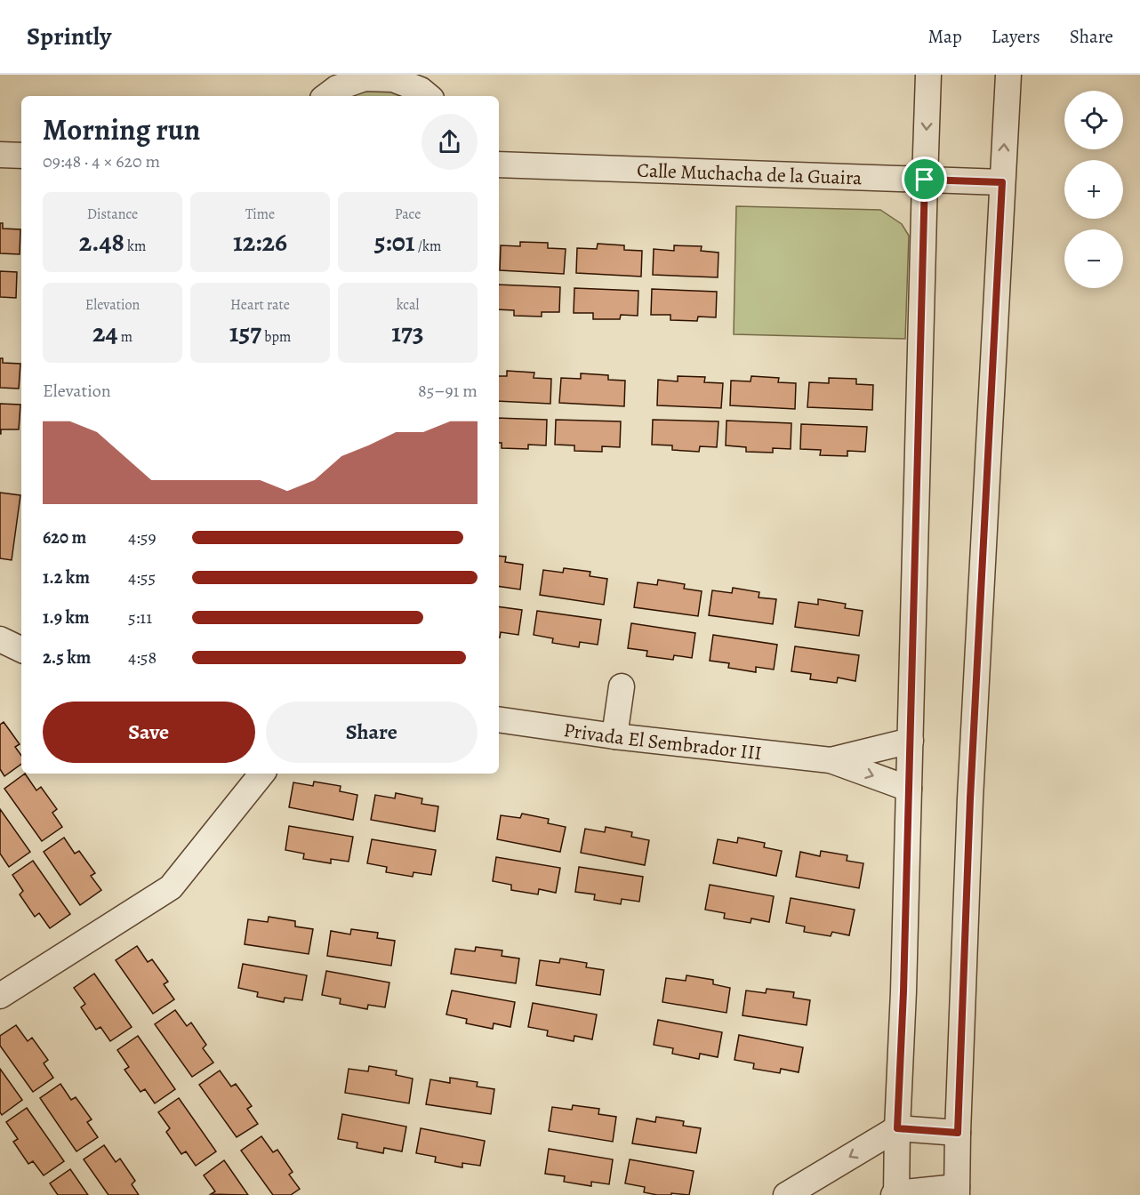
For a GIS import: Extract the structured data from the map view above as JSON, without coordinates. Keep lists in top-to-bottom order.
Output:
{
  "streets": {
    "street": ["Calle Muchacha de la Guaira", "Privada El Sembrador III"]
  },
  "page": {
    "header": "Sprintly",
    "nav": ["Map", "Layers", "Share"],
    "map_buttons": ["+", "−"],
    "heading": ["Morning run", "09:48 · 4 × 620 m"],
    "stats": [
      ["Distance", "2.48 km"],
      ["Time", "12:26"],
      ["Pace", "5:01 /km"],
      ["Elevation", "24 m"],
      ["Heart rate", "157 bpm"],
      ["kcal", "173"]
    ],
    "chart": ["Elevation", "85–91 m"],
    "list": [
      {
        "name": "620 m",
        "note": "4:59"
      },
      {
        "name": "1.2 km",
        "note": "4:55"
      },
      {
        "name": "1.9 km",
        "note": "5:11"
      },
      {
        "name": "2.5 km",
        "note": "4:58"
      }
    ],
    "buttons": ["Save", "Share"]
  }
}
